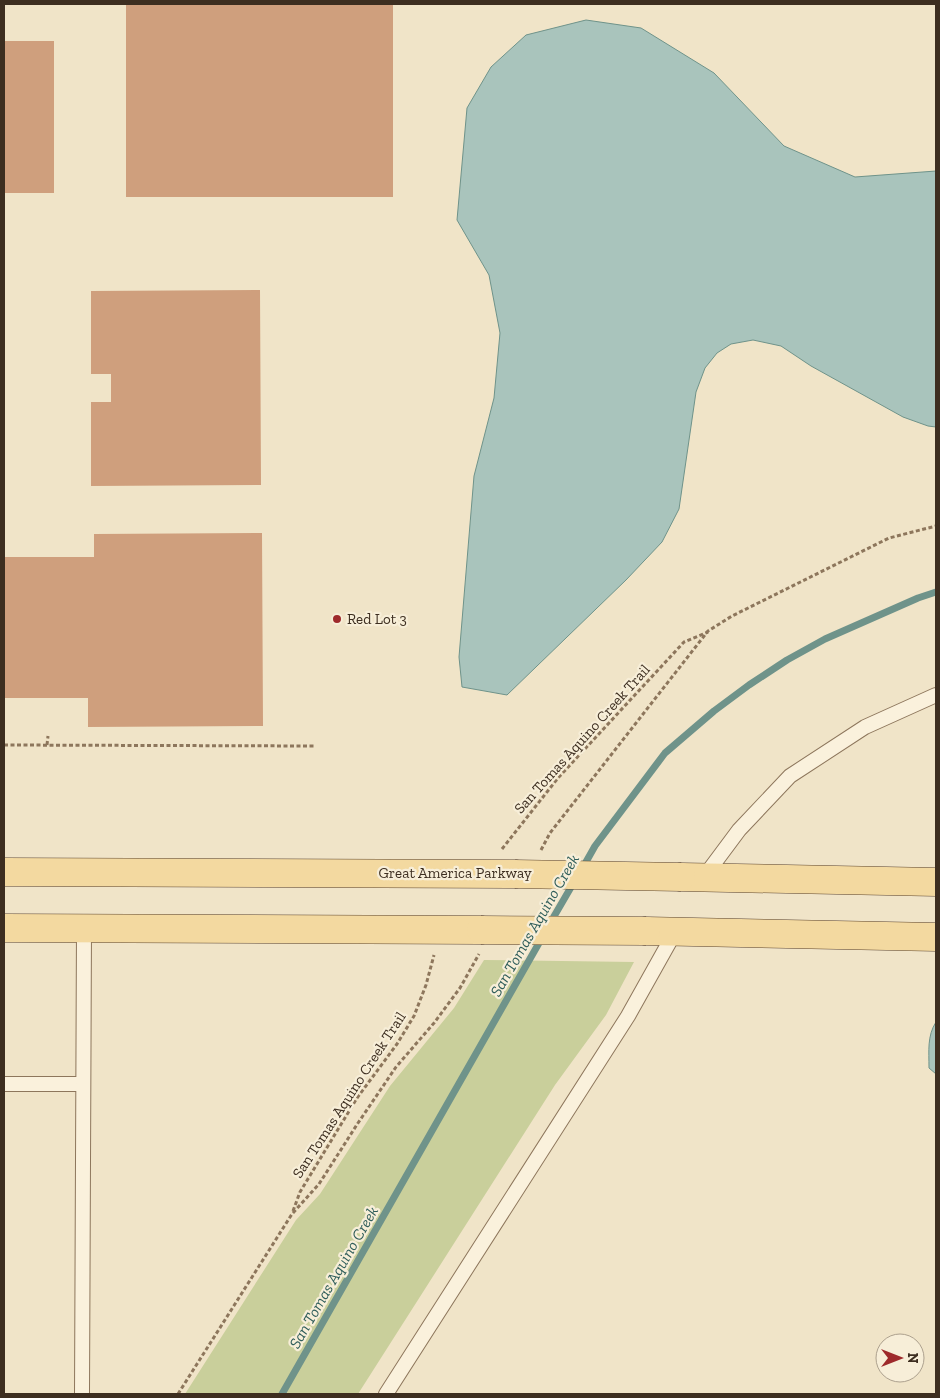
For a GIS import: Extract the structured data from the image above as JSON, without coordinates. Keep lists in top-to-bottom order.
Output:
{
  "streets": {
    "main road": ["Great America Parkway"],
    "path": ["San Tomas Aquino Creek Trail"]
  },
  "crossings": [
    ["San Tomas Aquino Creek Trail", "Great America Parkway"]
  ],
  "water": ["San Tomas Aquino Creek"],
  "places": ["Red Lot 3"],
  "north": "right"
}
